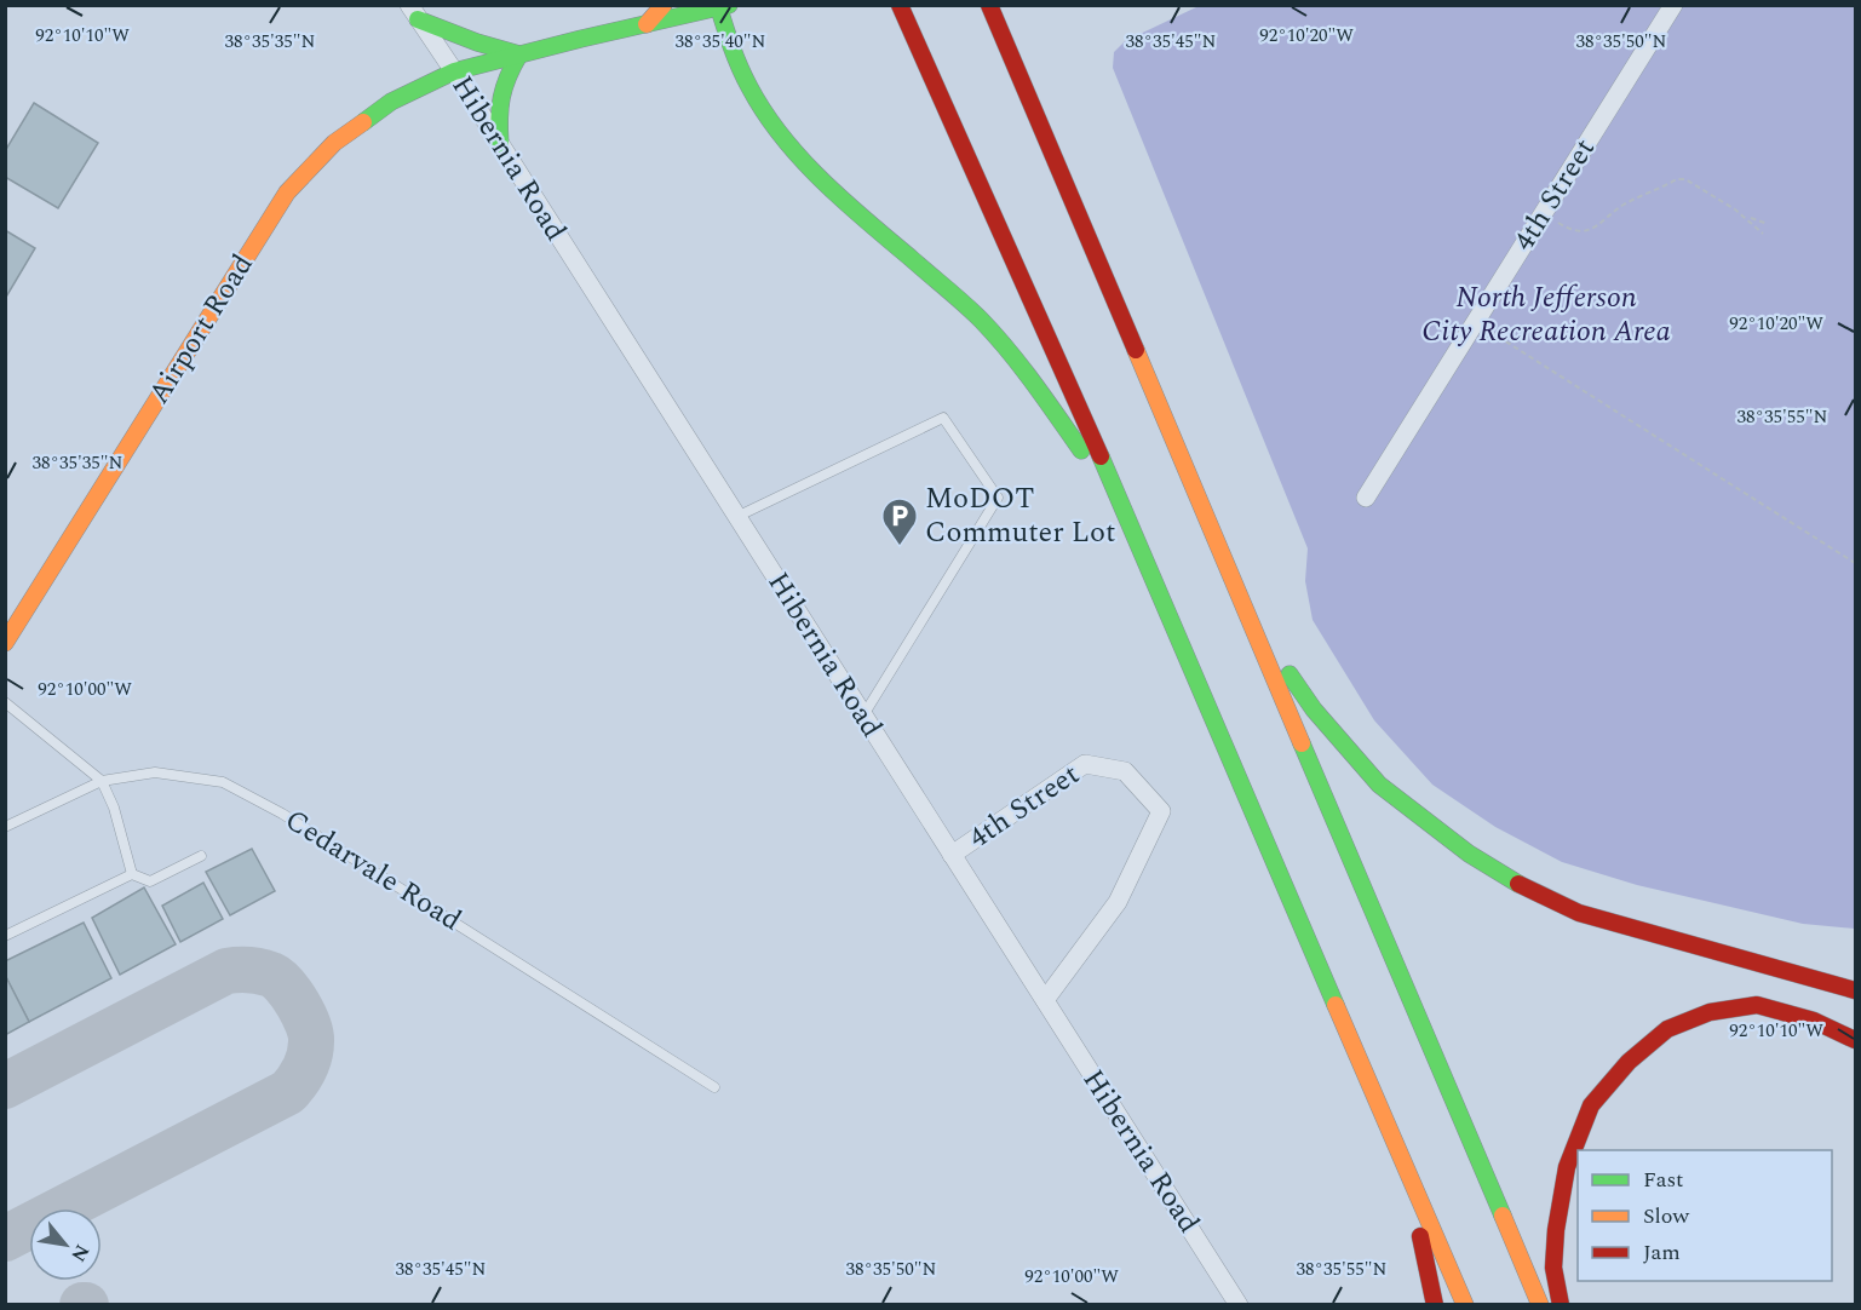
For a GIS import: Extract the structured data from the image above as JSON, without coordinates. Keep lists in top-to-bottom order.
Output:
{
  "streets": {
    "main road": ["Airport Road"],
    "street": ["Hibernia Road", "4th Street"],
    "lane": ["Cedarvale Road"]
  },
  "crossings": [
    ["Hibernia Road", "4th Street"],
    ["Hibernia Road", "Airport Road"]
  ],
  "parks": ["North Jefferson City Recreation Area"],
  "places": {
    "parking": ["MoDOT Commuter Lot"]
  },
  "legend": ["Fast", "Slow", "Jam"],
  "north": "bottom right",
  "coordinates": [
    "92°10'10\"W",
    "92°10'20\"W",
    "38°35'35\"N",
    "38°35'40\"N",
    "38°35'45\"N",
    "38°35'50\"N",
    "38°35'55\"N",
    "92°10'00\"W"
  ]
}
